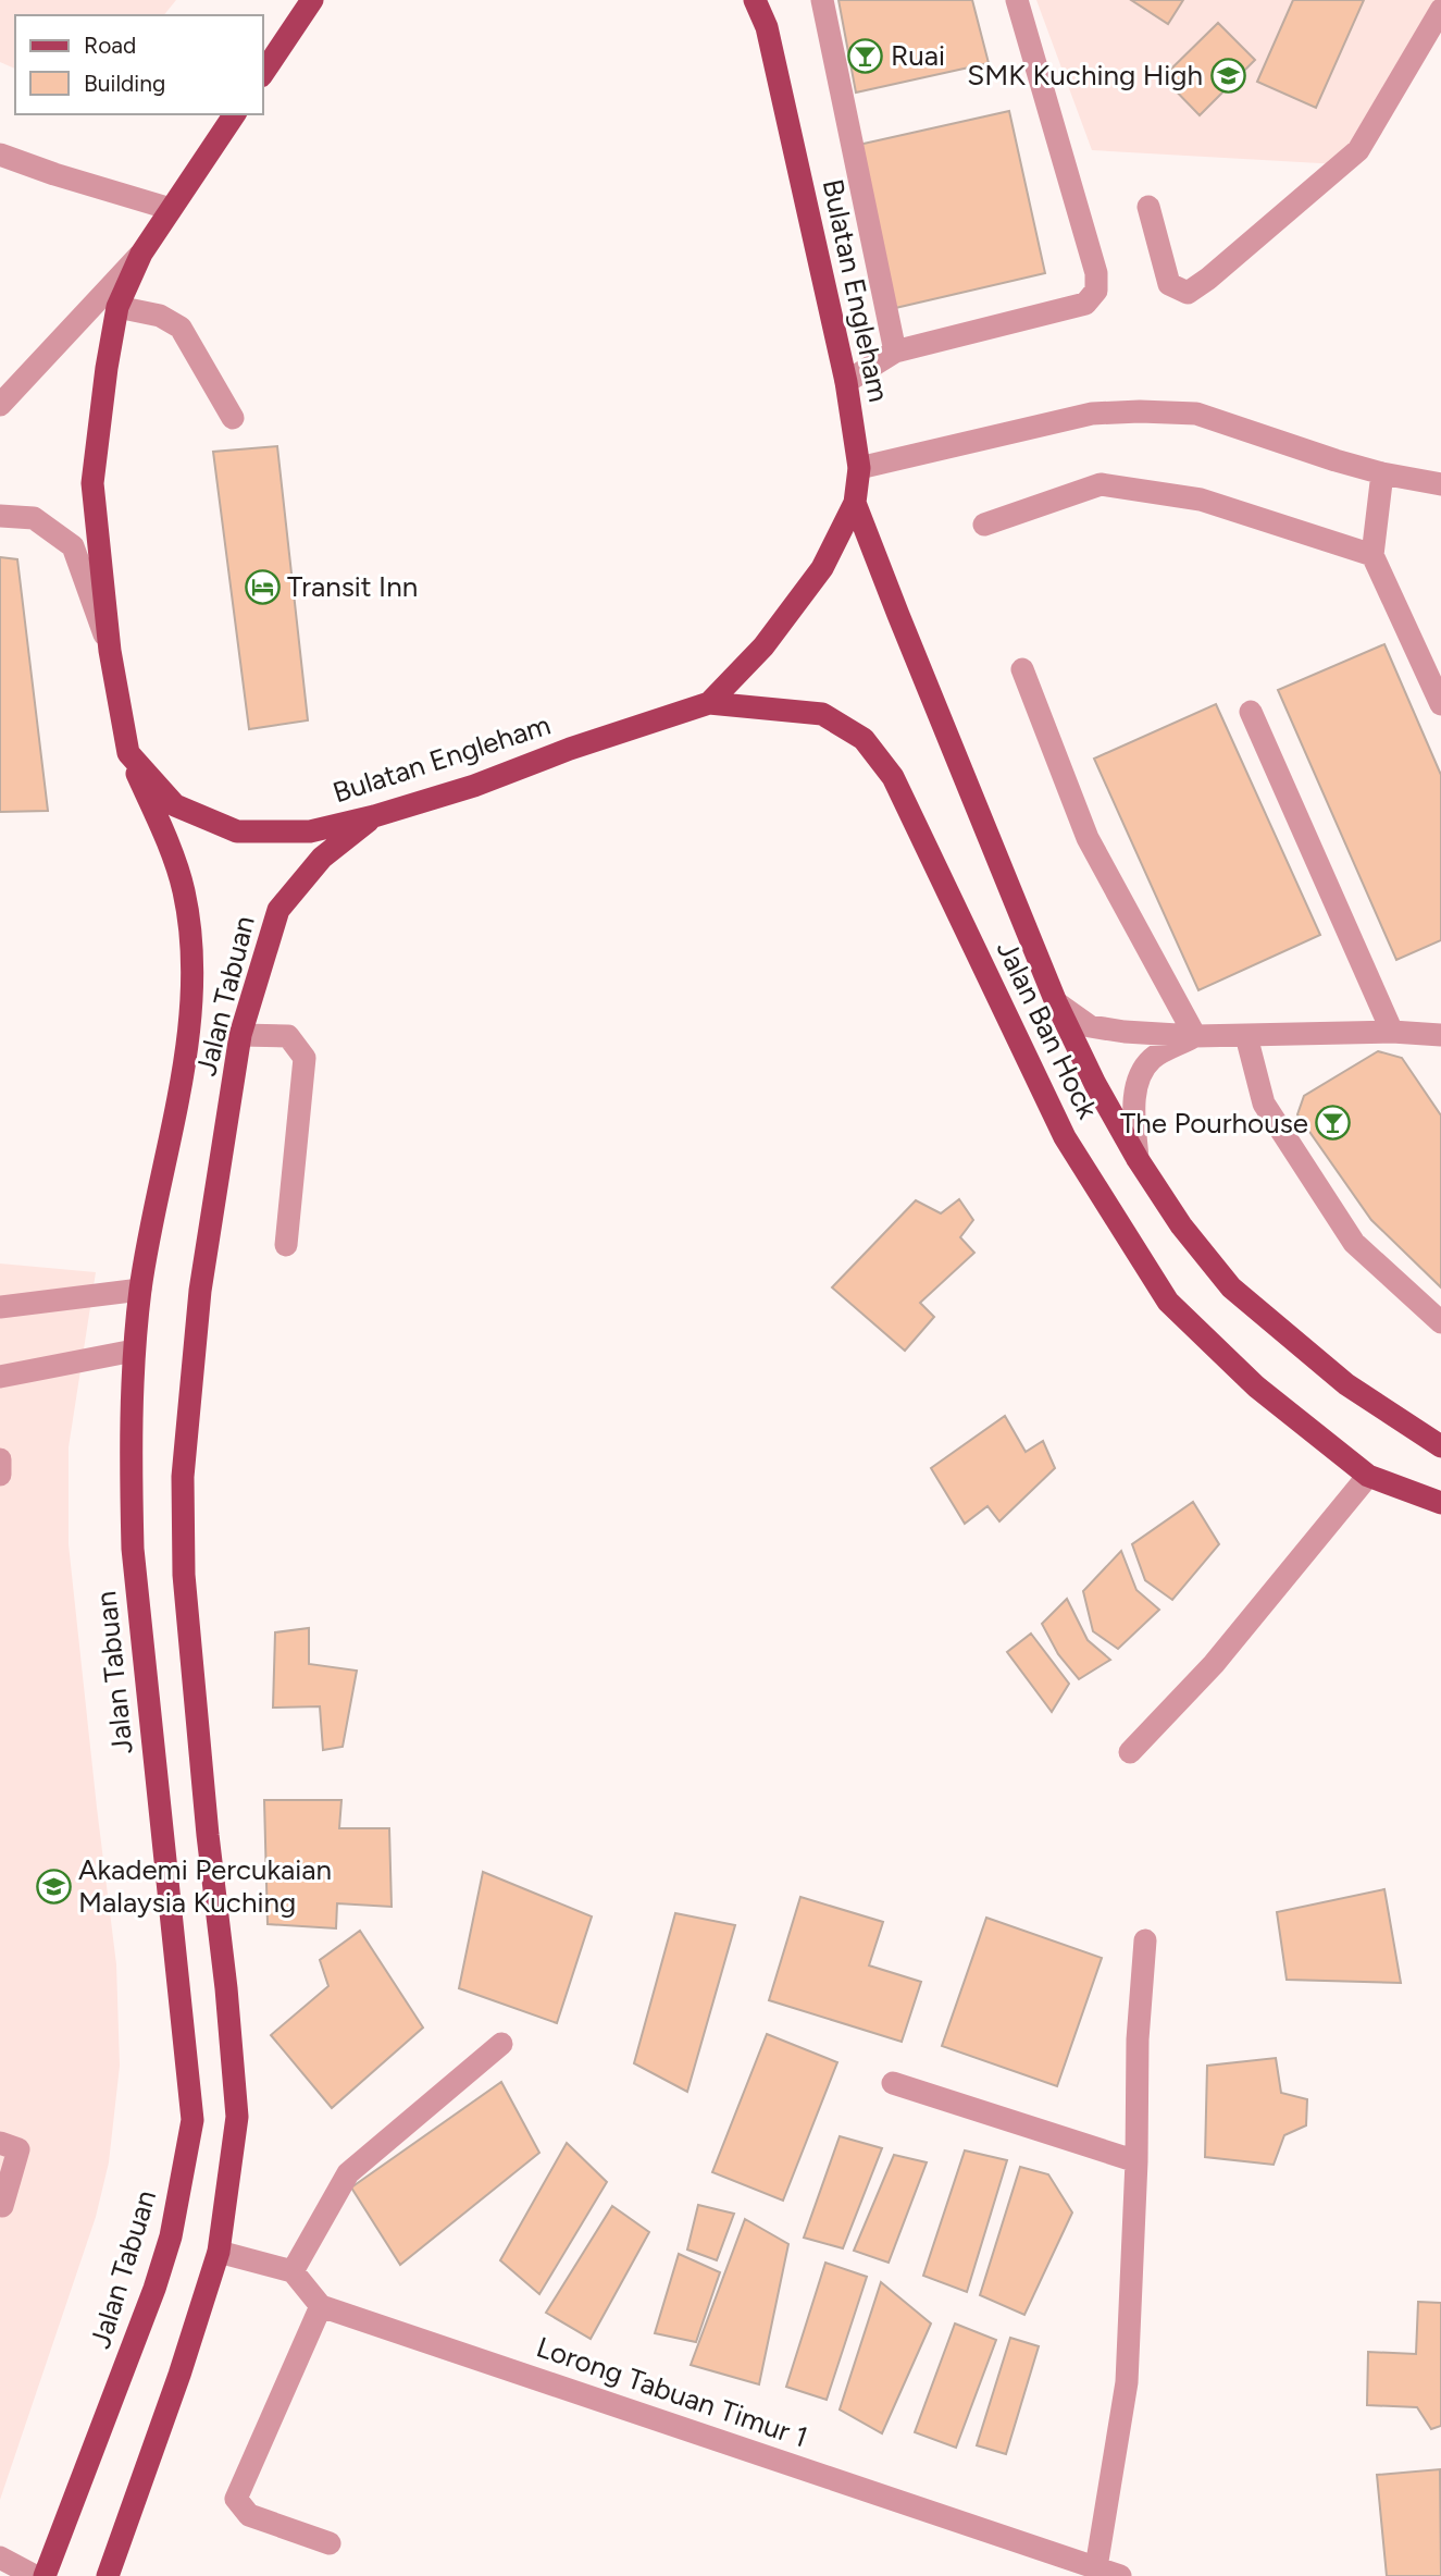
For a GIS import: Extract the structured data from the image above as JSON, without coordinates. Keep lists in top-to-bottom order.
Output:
{
  "streets": {
    "main road": ["Bulatan Engleham", "Jalan Tabuan", "Jalan Ban Hock"],
    "street": ["Lorong Tabuan Timur 1"]
  },
  "crossings": [
    ["Bulatan Engleham", "Jalan Tabuan"],
    ["Bulatan Engleham", "Jalan Ban Hock"]
  ],
  "places": {
    "bar": ["Ruai", "The Pourhouse"],
    "school or university": ["SMK Kuching High", "Akademi Percukaian Malaysia Kuching"],
    "hotel": ["Transit Inn"]
  },
  "legend": ["Road", "Building"]
}
